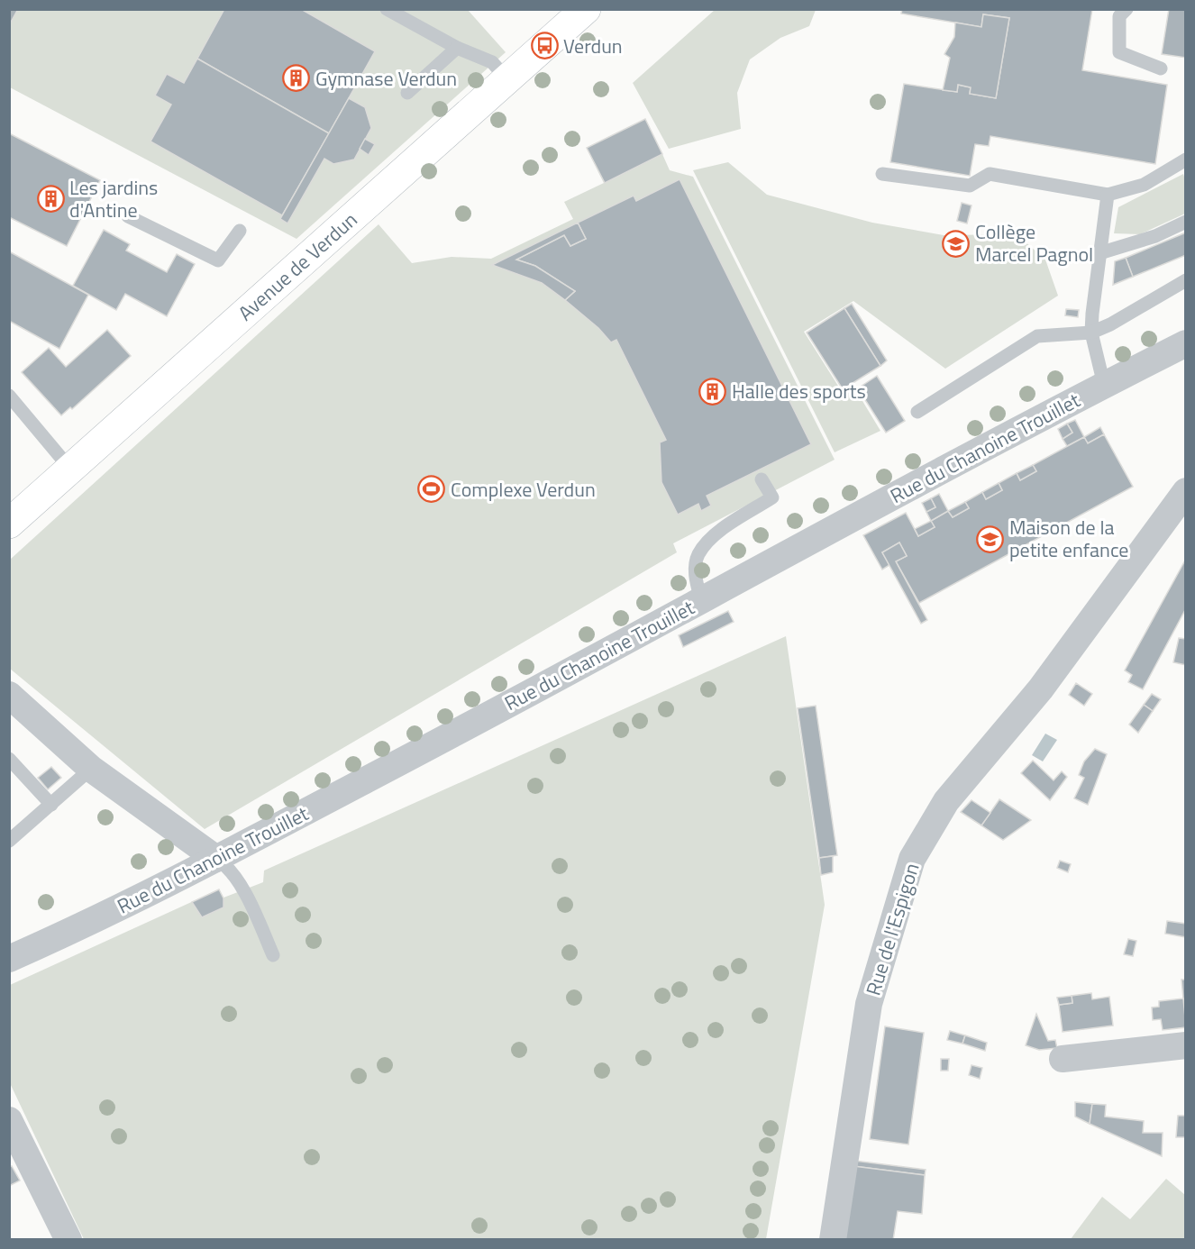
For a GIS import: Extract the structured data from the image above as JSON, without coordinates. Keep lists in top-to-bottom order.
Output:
{
  "streets": {
    "main road": ["Avenue de Verdun"],
    "street": ["Rue du Chanoine Trouillet", "Rue de l'Espigon"]
  },
  "places": {
    "bus stop": ["Verdun"],
    "building": ["Gymnase Verdun", "Les jardins d'Antine", "Halle des sports"],
    "school or university": ["Collège Marcel Pagnol", "Maison de la petite enfance"],
    "sports": ["Complexe Verdun"]
  }
}
